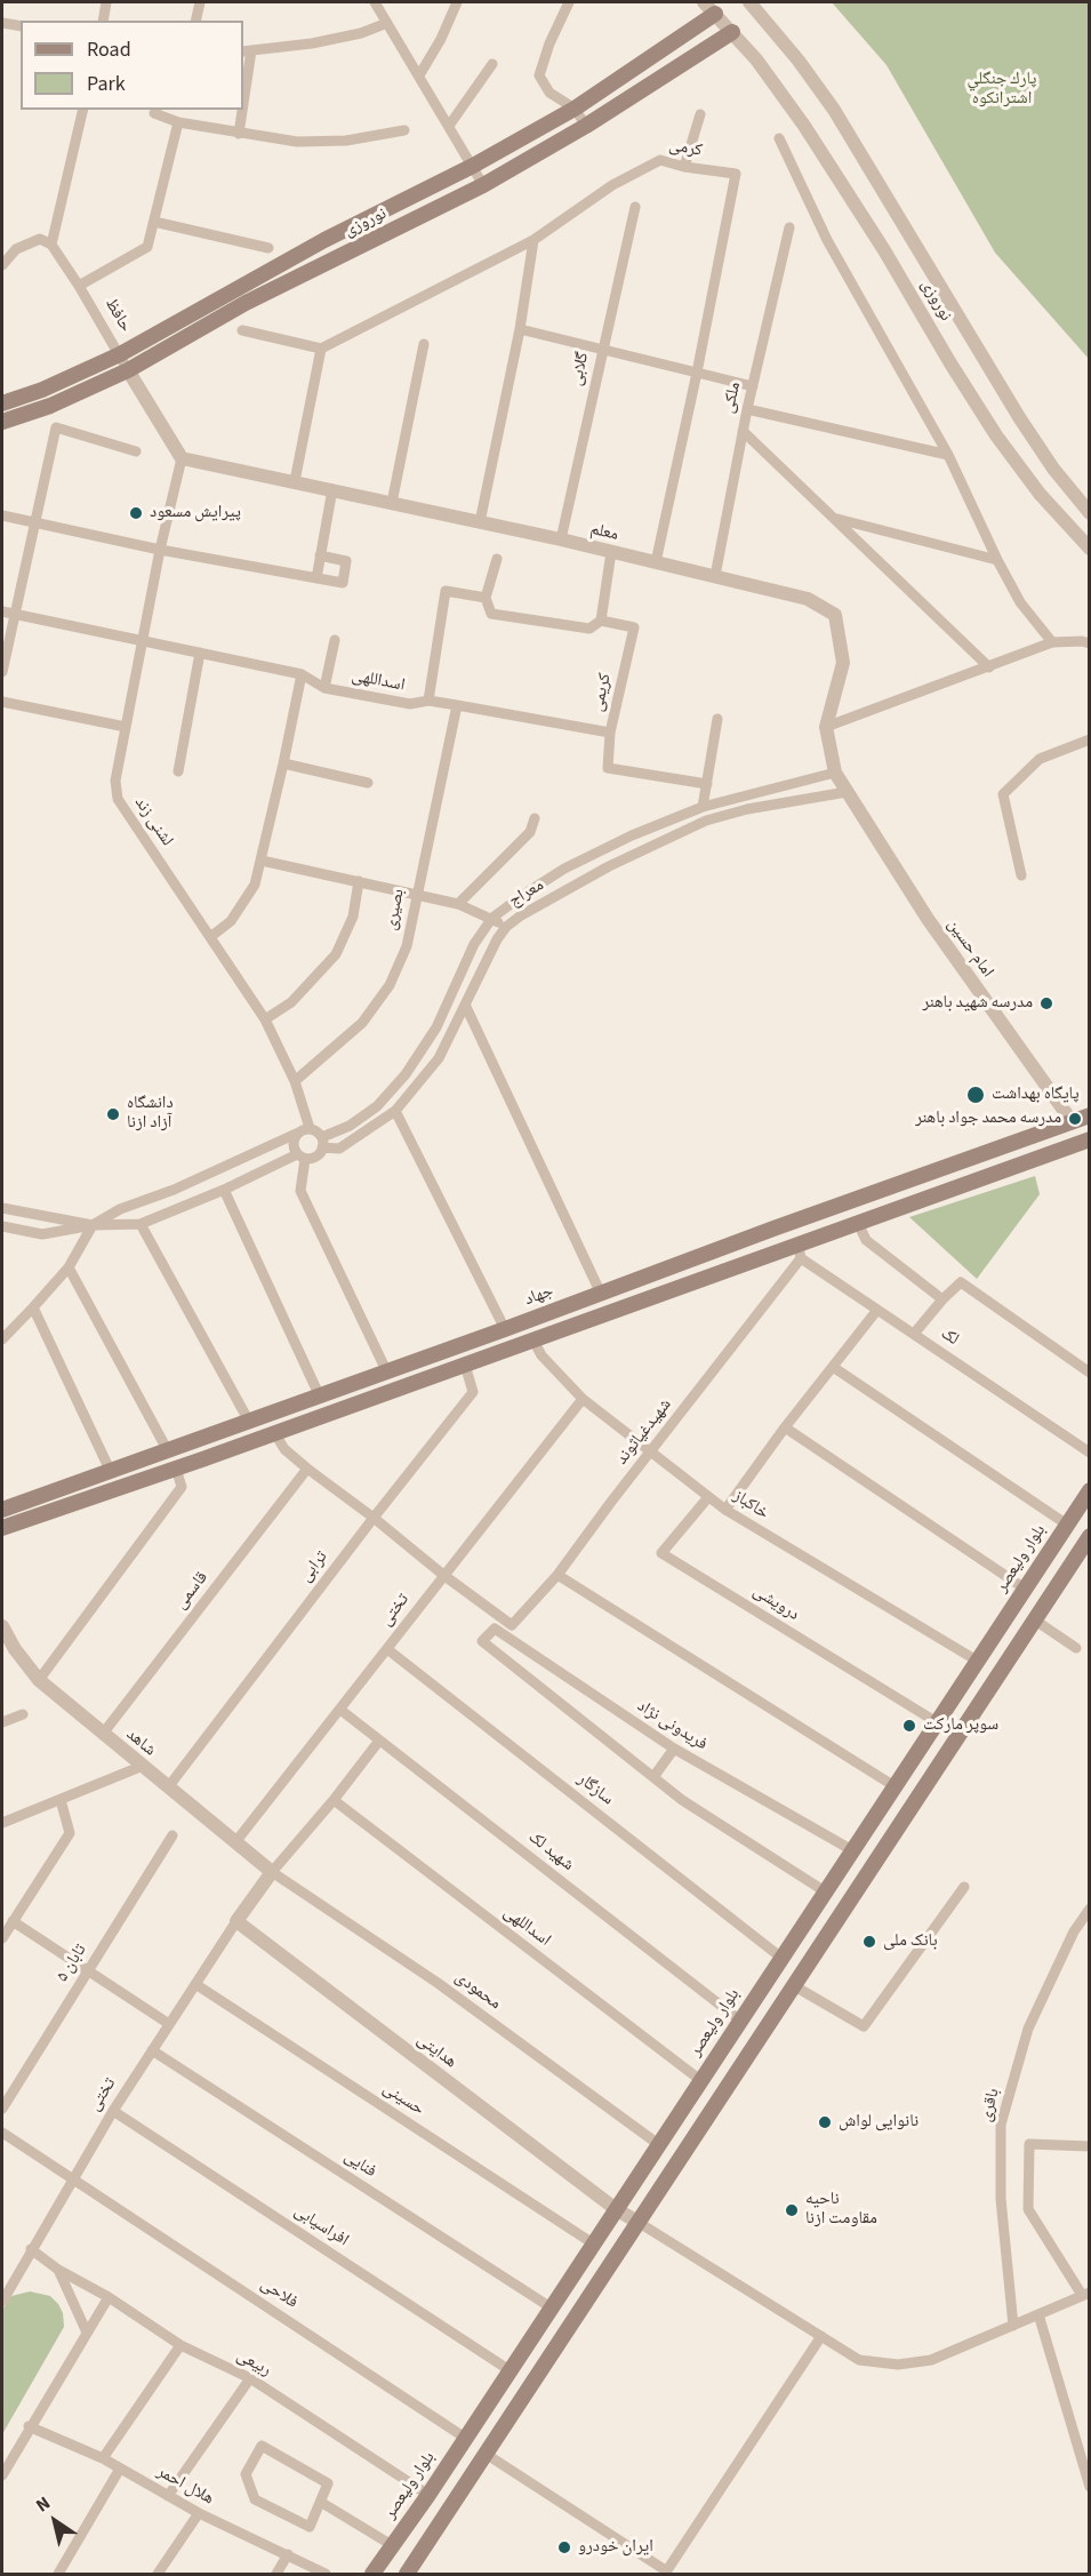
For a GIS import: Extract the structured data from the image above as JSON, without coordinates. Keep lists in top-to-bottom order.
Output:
{
  "streets": {
    "main road": ["نوروزی", "جهاد", "بلوار ولیعصر"],
    "street": [
      "کرمی",
      "حافظ",
      "گلابی",
      "ملکی",
      "معلم",
      "اسداللهی",
      "کریمی",
      "لشنی زند",
      "معراج",
      "بصیری",
      "امام حسین",
      "لک",
      "شهید‌غیاثوند",
      "خاکباز",
      "ترابی",
      "قاسمی",
      "درویشی",
      "تختی",
      "فریدونی نژاد",
      "شاهد",
      "سازگار",
      "شهید لک",
      "تابان ۵",
      "محمودی",
      "هدایتی",
      "حسینی",
      "باقری",
      "فنایی",
      "افراسیابی",
      "فلاحی",
      "ربیعی",
      "هلال احمر"
    ]
  },
  "crossings": [
    ["کرمی", "معلم"],
    ["نوروزی", "حافظ"],
    ["حافظ", "معلم"],
    ["حافظ", "لشنی زند"],
    ["گلابی", "معلم"],
    ["ملکی", "معلم"],
    ["معلم", "لشنی زند"],
    ["معلم", "معراج"],
    ["معلم", "امام حسین"],
    ["اسداللهی", "کریمی"],
    ["اسداللهی", "لشنی زند"],
    ["اسداللهی", "بصیری"],
    ["اسداللهی", "بلوار ولیعصر"],
    ["لشنی زند", "معراج"],
    ["لشنی زند", "بصیری"],
    ["معراج", "امام حسین"],
    ["امام حسین", "جهاد"],
    ["لک", "شهید‌غیاثوند"],
    ["شهید‌غیاثوند", "خاکباز"],
    ["شهید‌غیاثوند", "تختی"],
    ["خاکباز", "بلوار ولیعصر"],
    ["خاکباز", "درویشی"],
    ["خاکباز", "تختی"],
    ["بلوار ولیعصر", "درویشی"],
    ["بلوار ولیعصر", "فریدونی نژاد"],
    ["بلوار ولیعصر", "سازگار"],
    ["بلوار ولیعصر", "شهید لک"],
    ["بلوار ولیعصر", "محمودی"],
    ["بلوار ولیعصر", "هدایتی"],
    ["بلوار ولیعصر", "حسینی"],
    ["بلوار ولیعصر", "فنایی"],
    ["بلوار ولیعصر", "افراسیابی"],
    ["بلوار ولیعصر", "فلاحی"],
    ["بلوار ولیعصر", "ربیعی"],
    ["ترابی", "شاهد"],
    ["قاسمی", "شاهد"],
    ["تختی", "شاهد"],
    ["تختی", "سازگار"],
    ["تختی", "شهید لک"],
    ["تختی", "محمودی"],
    ["تختی", "هدایتی"],
    ["تختی", "حسینی"],
    ["تختی", "فنایی"],
    ["تختی", "افراسیابی"],
    ["تختی", "فلاحی"],
    ["شاهد", "محمودی"]
  ],
  "parks": ["پارك جنگلي اشترانكوه"],
  "places": [
    "پیرایش مسعود",
    "مدرسه شهید باهنر",
    "پایگاه بهداشت",
    "دانشگاه آزاد ازنا",
    "مدرسه محمد جواد باهنر",
    "سوپر مارکت",
    "بانک ملی",
    "نانوایی لواش",
    "ناحیه مقاومت ازنا",
    "ایران خودرو"
  ],
  "legend": ["Road", "Park"],
  "north": "top left"
}
